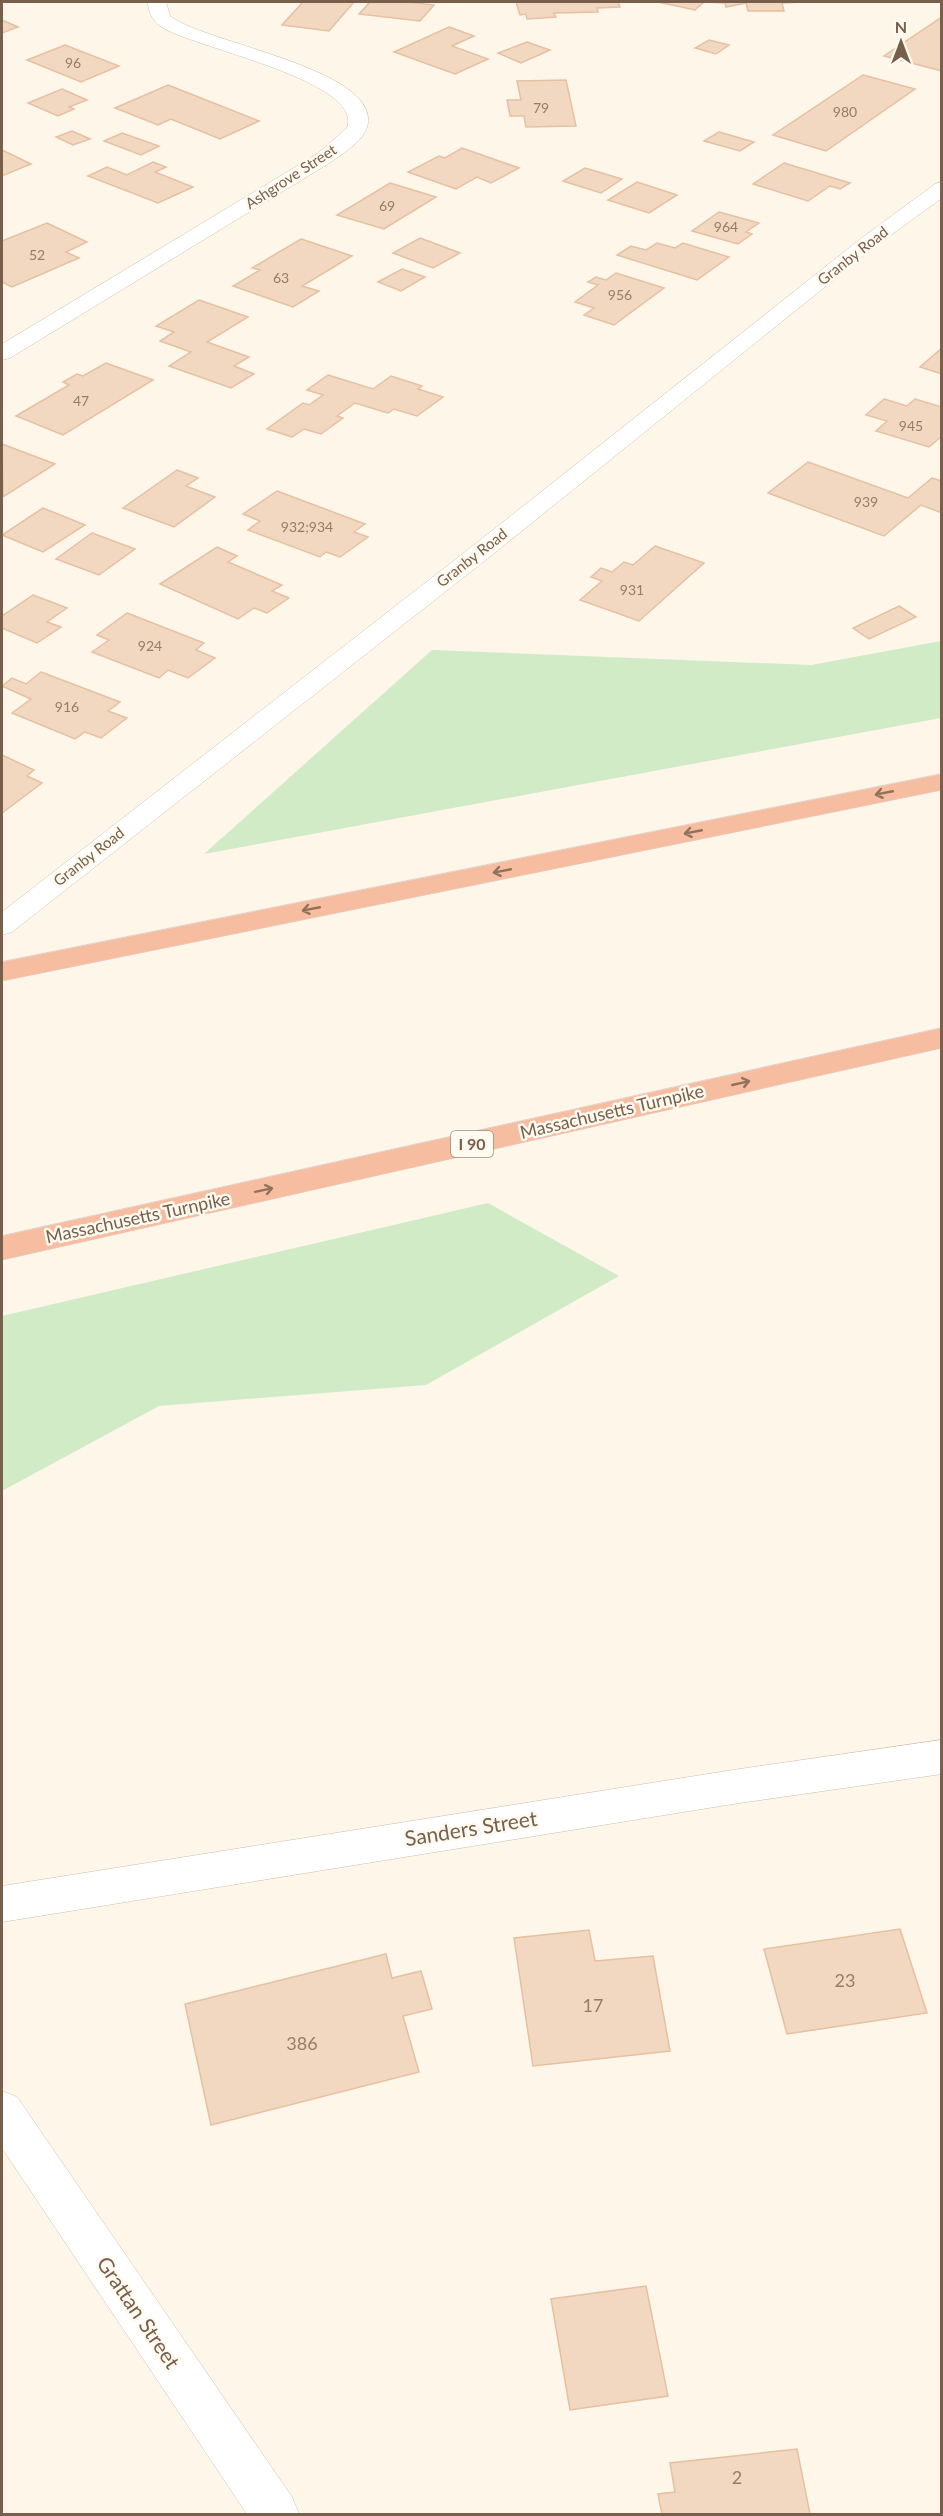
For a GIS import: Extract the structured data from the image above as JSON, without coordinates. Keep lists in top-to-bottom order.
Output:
{
  "streets": {
    "highway": ["Massachusetts Turnpike", "I 90"],
    "main road": [
      "Ashgrove Street",
      "Granby Road",
      "Sanders Street",
      "Grattan Street"
    ]
  },
  "house_numbers": [
    "96",
    "79",
    "980",
    "69",
    "964",
    "52",
    "63",
    "956",
    "47",
    "945",
    "939",
    "932;934",
    "931",
    "924",
    "916",
    "23",
    "17",
    "386",
    "2"
  ],
  "north": "top"
}
